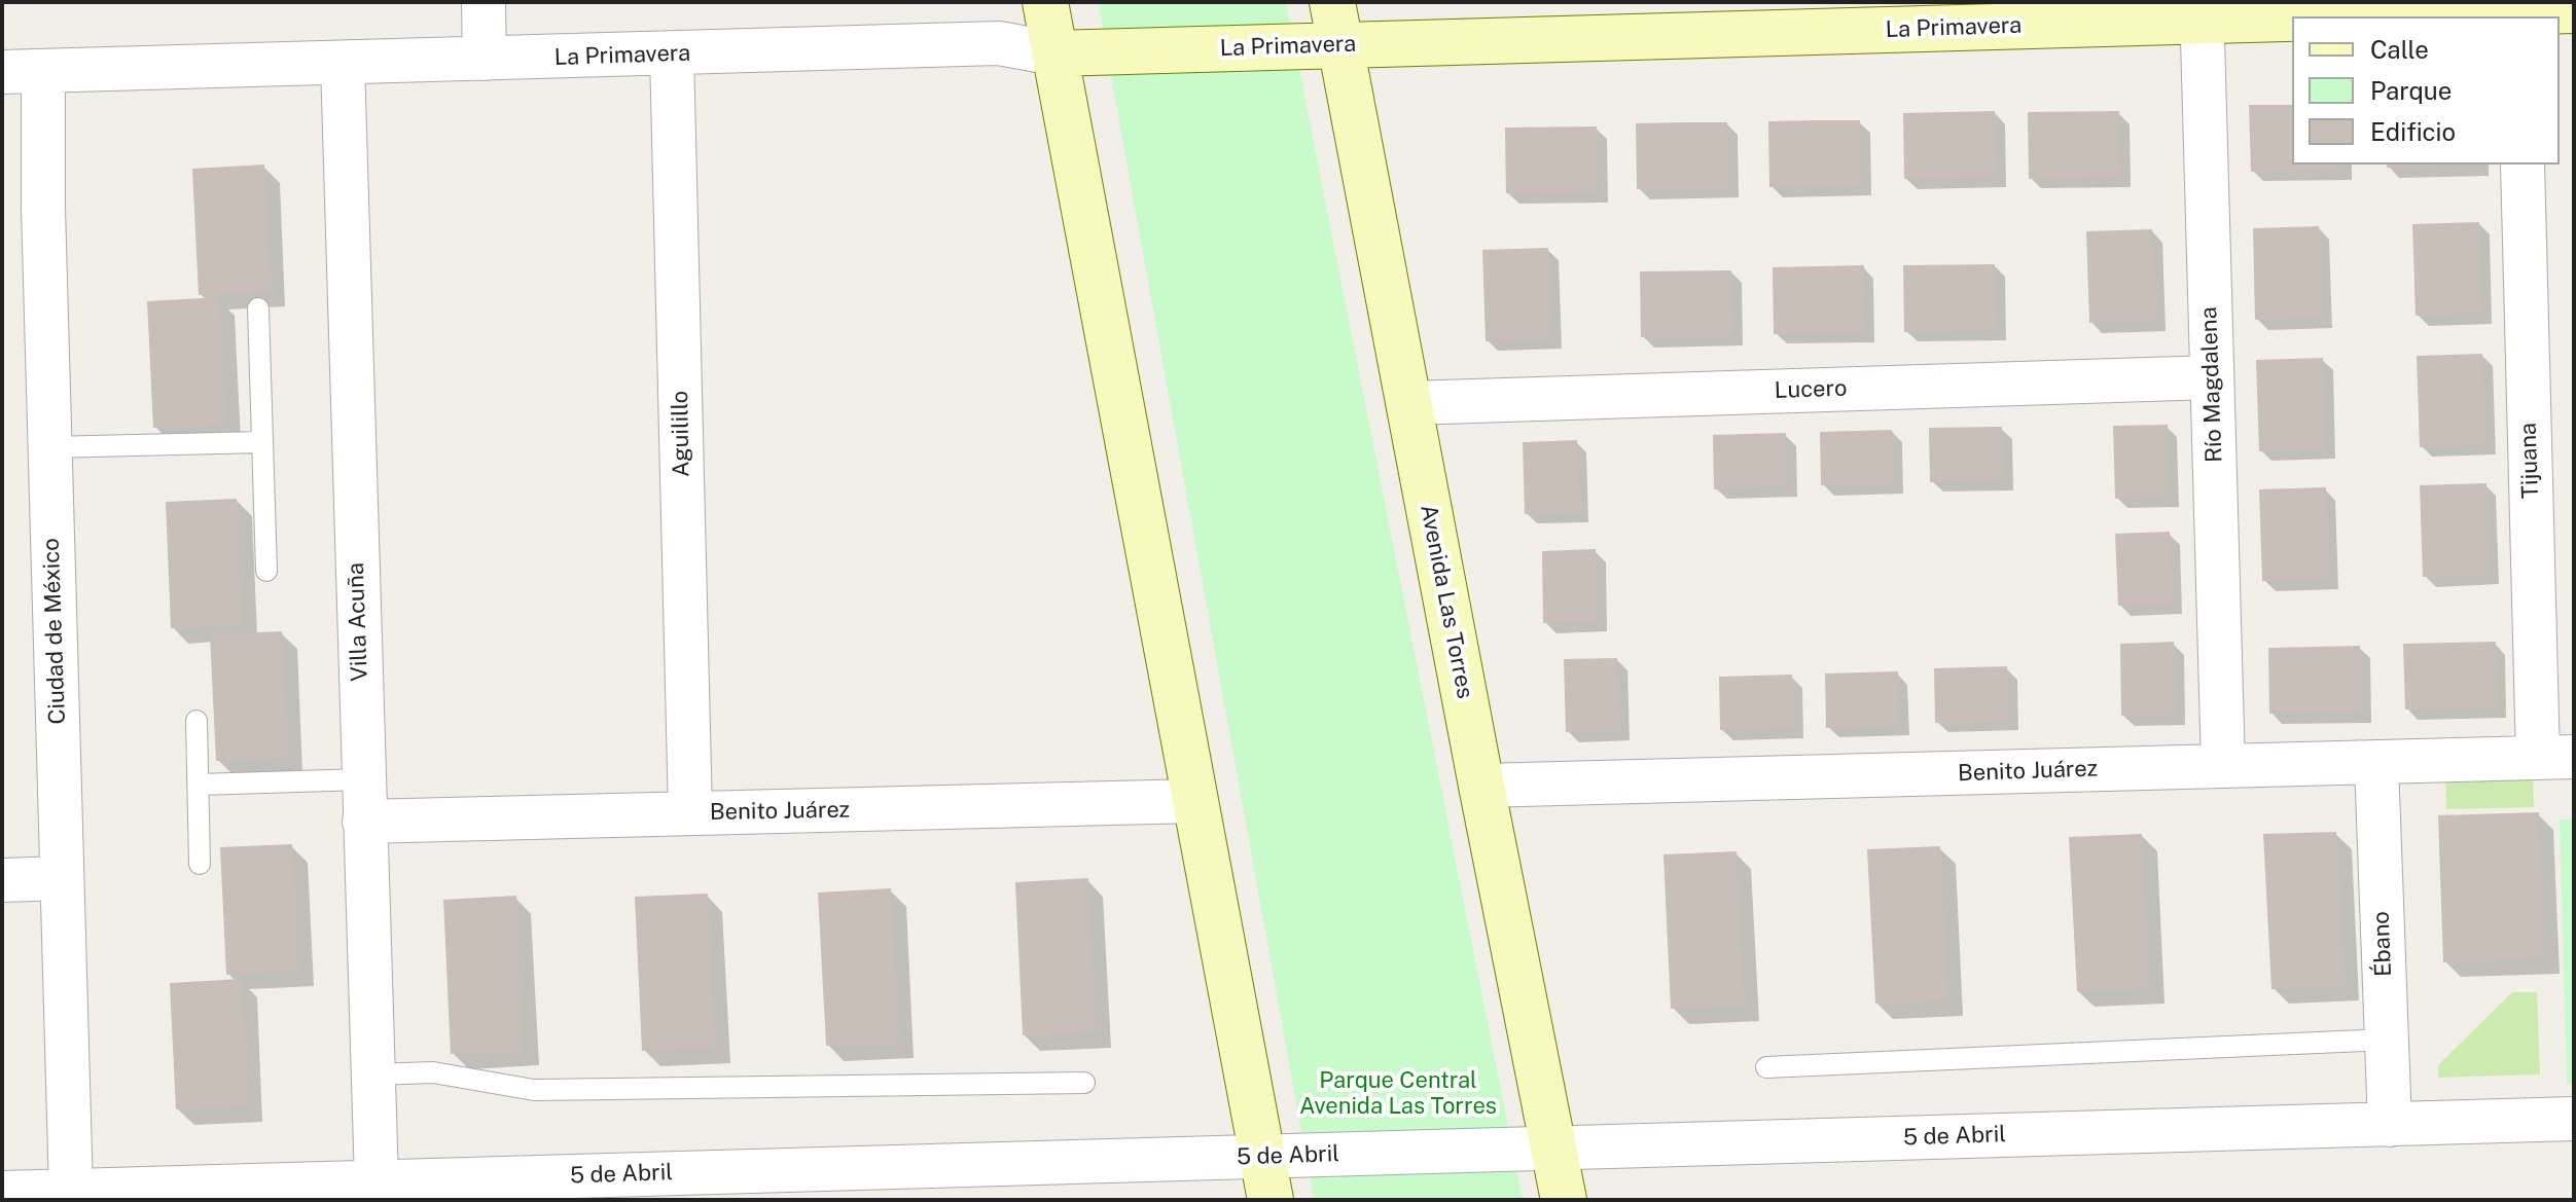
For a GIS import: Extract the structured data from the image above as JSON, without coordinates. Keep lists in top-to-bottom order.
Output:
{
  "streets": {
    "street": [
      "La Primavera",
      "Río Magdalena",
      "Lucero",
      "Aguilillo",
      "Tijuana",
      "Avenida Las Torres",
      "Villa Acuña",
      "Ciudad de México",
      "Benito Juárez",
      "Ébano",
      "5 de Abril"
    ]
  },
  "crossings": [
    ["La Primavera", "Río Magdalena"],
    ["La Primavera", "Aguilillo"],
    ["La Primavera", "Avenida Las Torres"],
    ["La Primavera", "Villa Acuña"],
    ["La Primavera", "Ciudad de México"],
    ["Río Magdalena", "Lucero"],
    ["Río Magdalena", "Benito Juárez"],
    ["Lucero", "Avenida Las Torres"],
    ["Aguilillo", "Benito Juárez"],
    ["Tijuana", "Benito Juárez"],
    ["Avenida Las Torres", "Benito Juárez"],
    ["Avenida Las Torres", "5 de Abril"],
    ["Villa Acuña", "Benito Juárez"],
    ["Villa Acuña", "5 de Abril"],
    ["Ciudad de México", "5 de Abril"],
    ["Benito Juárez", "Ébano"],
    ["Ébano", "5 de Abril"]
  ],
  "parks": ["Parque Central Avenida Las Torres"],
  "legend": ["Calle", "Parque", "Edificio"]
}
